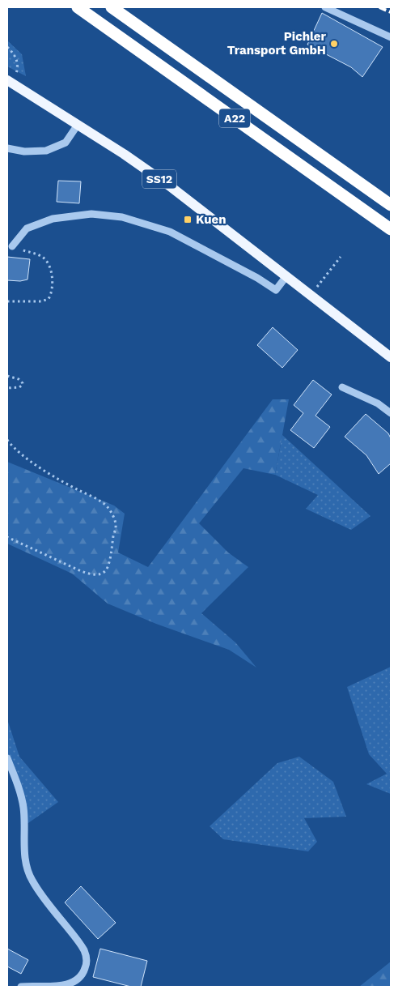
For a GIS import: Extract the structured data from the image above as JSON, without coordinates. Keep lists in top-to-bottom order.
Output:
{
  "streets": {
    "highway": ["A22"],
    "main road": ["SS12"]
  },
  "places": {
    "other": ["Pichler Transport GmbH"],
    "transit": ["Kuen"]
  }
}
